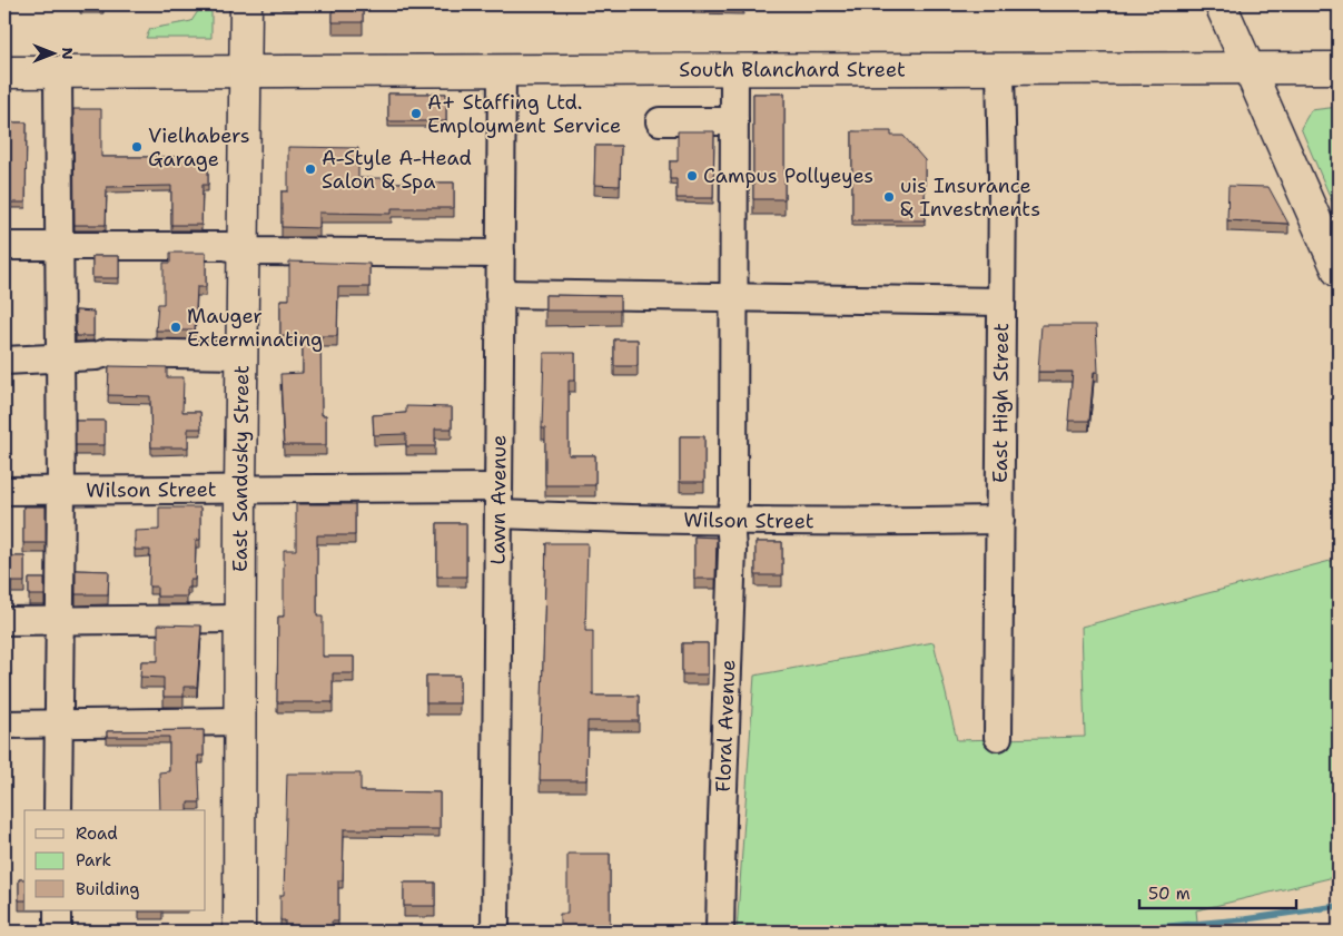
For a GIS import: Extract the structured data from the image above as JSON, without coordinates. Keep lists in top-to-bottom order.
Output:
{
  "streets": {
    "main road": ["South Blanchard Street", "East Sandusky Street"],
    "street": [
      "East High Street",
      "Wilson Street",
      "Lawn Avenue",
      "Floral Avenue"
    ]
  },
  "crossings": [
    ["South Blanchard Street", "East High Street"],
    ["South Blanchard Street", "East Sandusky Street"],
    ["South Blanchard Street", "Lawn Avenue"],
    ["South Blanchard Street", "Floral Avenue"],
    ["East High Street", "Wilson Street"],
    ["East Sandusky Street", "Wilson Street"],
    ["Wilson Street", "Lawn Avenue"],
    ["Wilson Street", "Floral Avenue"]
  ],
  "places": [
    "A+ Staffing Ltd. Employment Service",
    "Vielhabers Garage",
    "A-Style A-Head Salon & Spa",
    "Campus Pollyeyes",
    "uis Insurance & Investments",
    "Mauger Exterminating"
  ],
  "legend": ["Road", "Park", "Building"],
  "scale_bar": "50 m",
  "north": "right"
}
